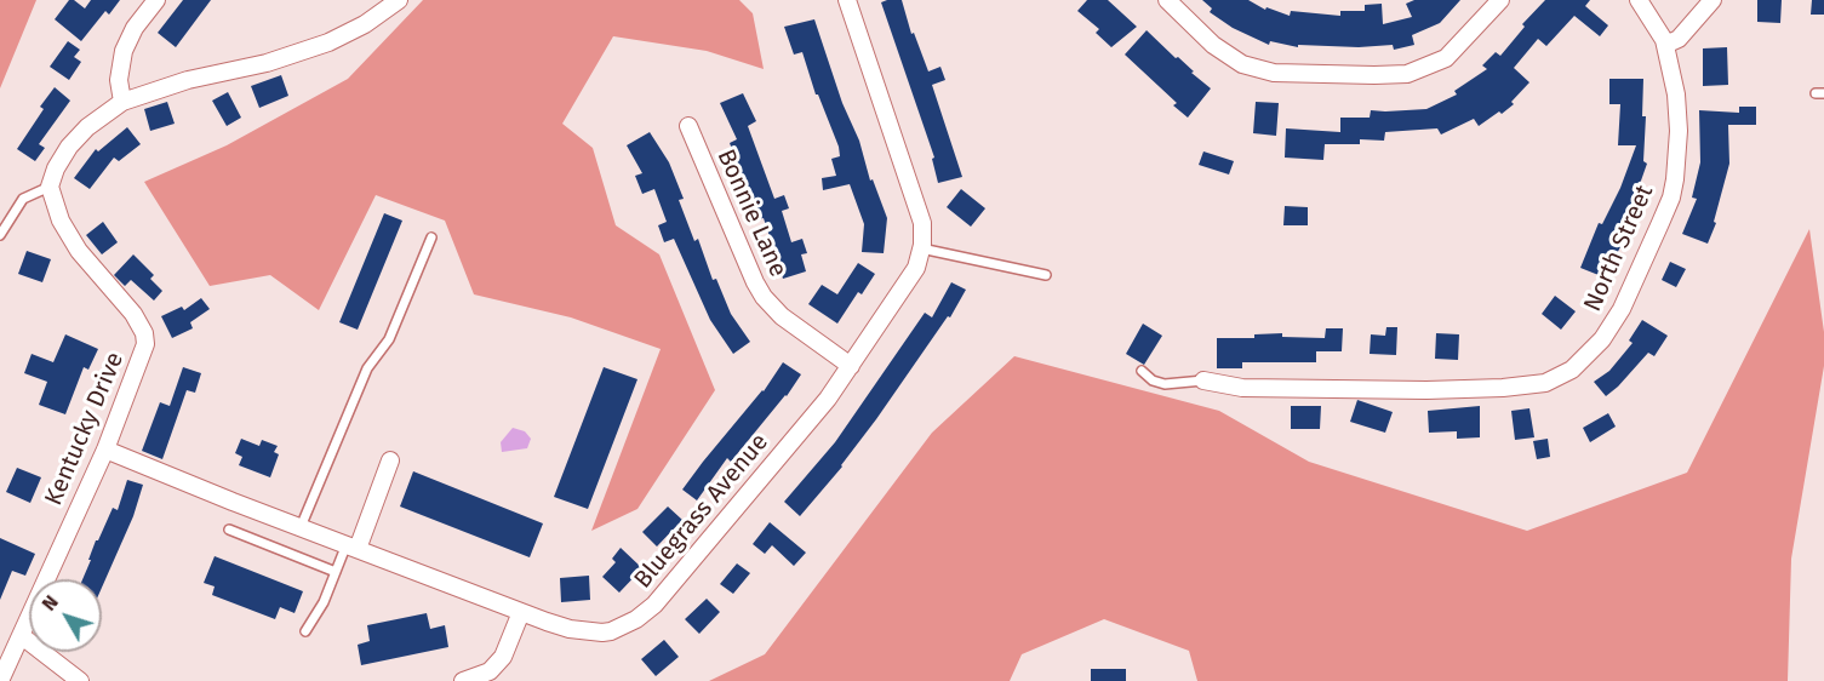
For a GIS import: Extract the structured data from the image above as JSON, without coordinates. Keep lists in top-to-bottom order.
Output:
{
  "streets": {
    "street": [
      "Bonnie Lane",
      "North Street",
      "Kentucky Drive",
      "Bluegrass Avenue"
    ]
  },
  "crossings": [
    ["Bonnie Lane", "Bluegrass Avenue"],
    ["Kentucky Drive", "Bluegrass Avenue"]
  ],
  "north": "top left"
}
